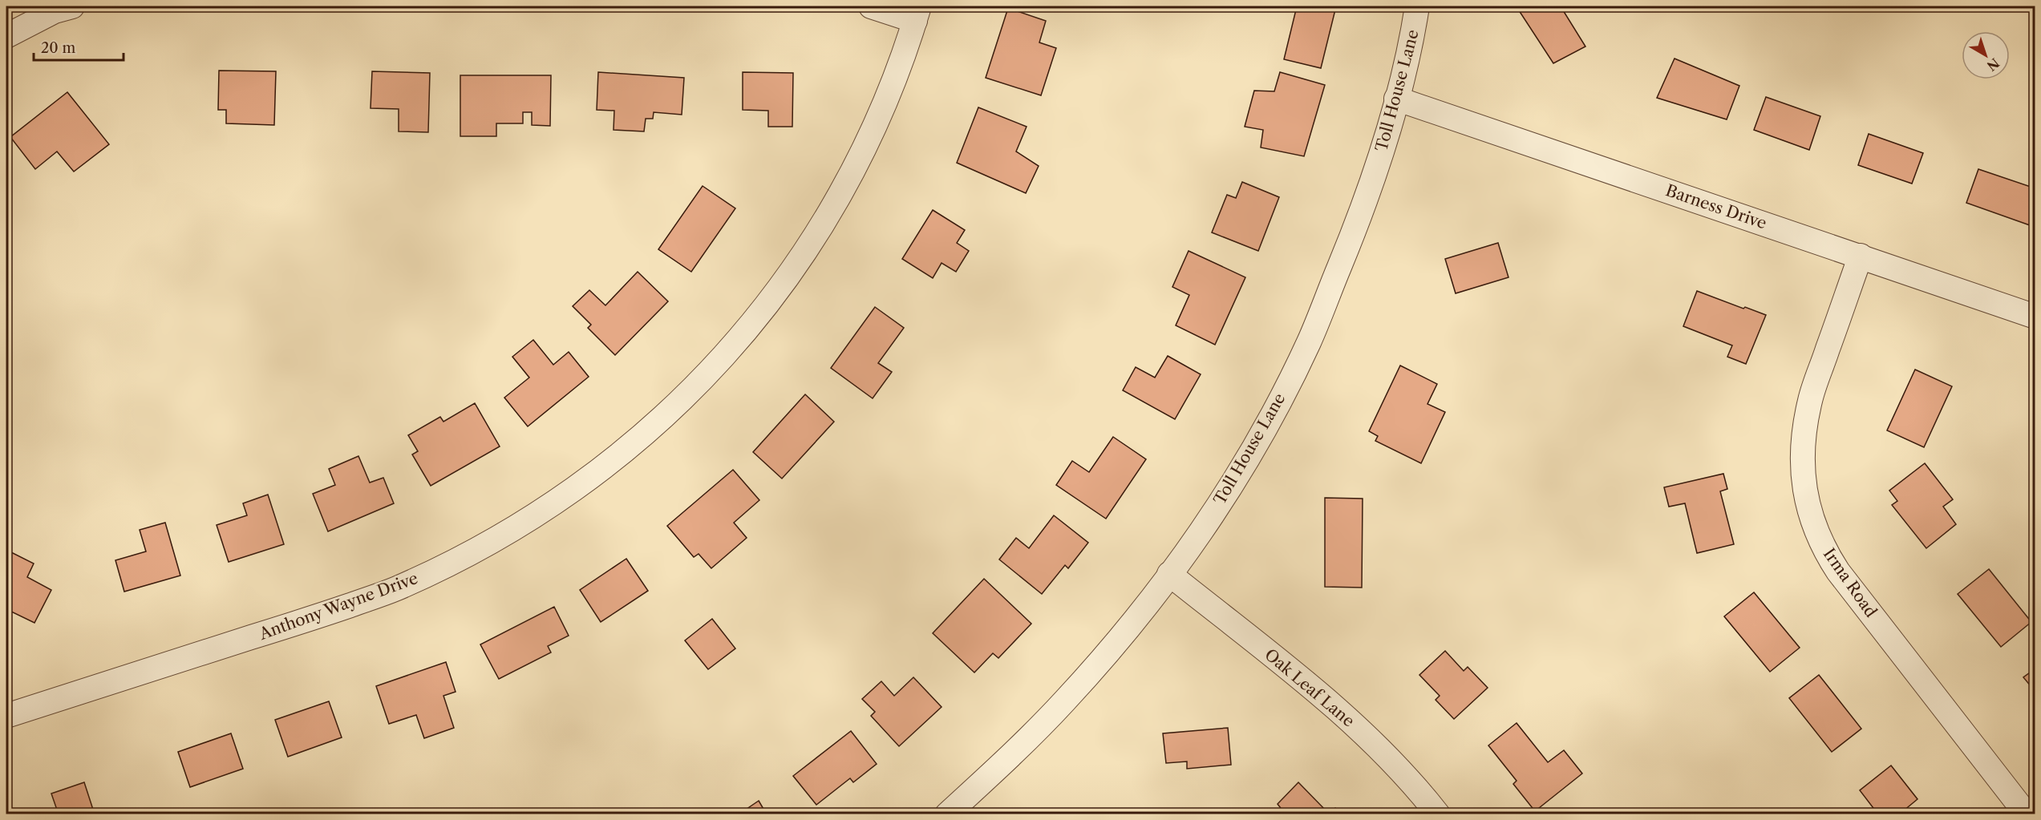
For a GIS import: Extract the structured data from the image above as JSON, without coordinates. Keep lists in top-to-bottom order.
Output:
{
  "streets": {
    "street": [
      "Toll House Lane",
      "Barness Drive",
      "Irma Road",
      "Anthony Wayne Drive",
      "Oak Leaf Lane"
    ]
  },
  "crossings": [
    ["Toll House Lane", "Barness Drive"],
    ["Toll House Lane", "Oak Leaf Lane"],
    ["Barness Drive", "Irma Road"]
  ],
  "scale_bar": "20 m",
  "north": "bottom right"
}
